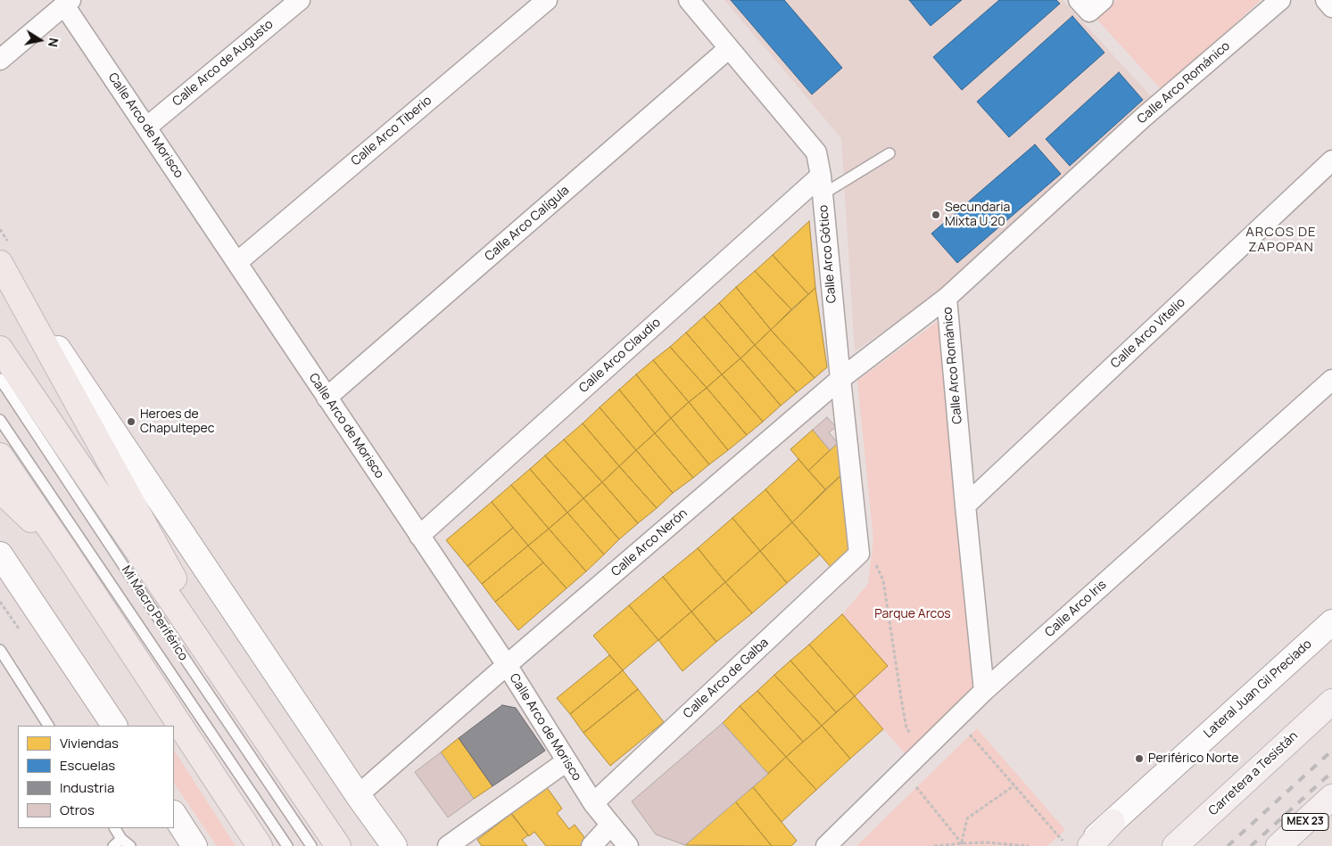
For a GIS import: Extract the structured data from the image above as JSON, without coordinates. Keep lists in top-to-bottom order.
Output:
{
  "streets": {
    "main road": ["Lateral Juan Gil Preciado", "Carretera a Tesistán", "MEX 23"],
    "street": [
      "Calle Arco de Augusto",
      "Calle Arco Románico",
      "Calle Arco de Morisco",
      "Calle Arco Tiberio",
      "Calle Arco Calígula",
      "Calle Arco Gótico",
      "Calle Arco Vitelio",
      "Calle Arco Claudio",
      "Calle Arco Nerón",
      "Calle Arco Iris",
      "Calle Arco de Galba"
    ],
    "lane": ["Mi Macro Periférico"]
  },
  "crossings": [
    ["Calle Arco de Augusto", "Calle Arco de Morisco"],
    ["Calle Arco Románico", "Calle Arco Vitelio"],
    ["Calle Arco Románico", "Calle Arco Nerón"],
    ["Calle Arco Románico", "Calle Arco Iris"],
    ["Calle Arco de Morisco", "Calle Arco Tiberio"],
    ["Calle Arco de Morisco", "Calle Arco Calígula"],
    ["Calle Arco de Morisco", "Calle Arco Claudio"],
    ["Calle Arco de Morisco", "Calle Arco Nerón"],
    ["Calle Arco de Morisco", "Calle Arco de Galba"],
    ["Calle Arco Calígula", "Calle Arco Gótico"],
    ["Calle Arco Gótico", "Calle Arco Claudio"],
    ["Calle Arco Gótico", "Calle Arco Nerón"],
    ["Calle Arco Gótico", "Calle Arco de Galba"]
  ],
  "districts": ["ARCOS DE ZAPOPAN"],
  "parks": ["Parque Arcos"],
  "places": ["Secundaria Mixta U 20", "Heroes de Chapultepec", "Periférico Norte"],
  "legend": [
    "Viviendas",
    "Escuelas",
    "Industria",
    "Otros"
  ],
  "north": "right"
}
